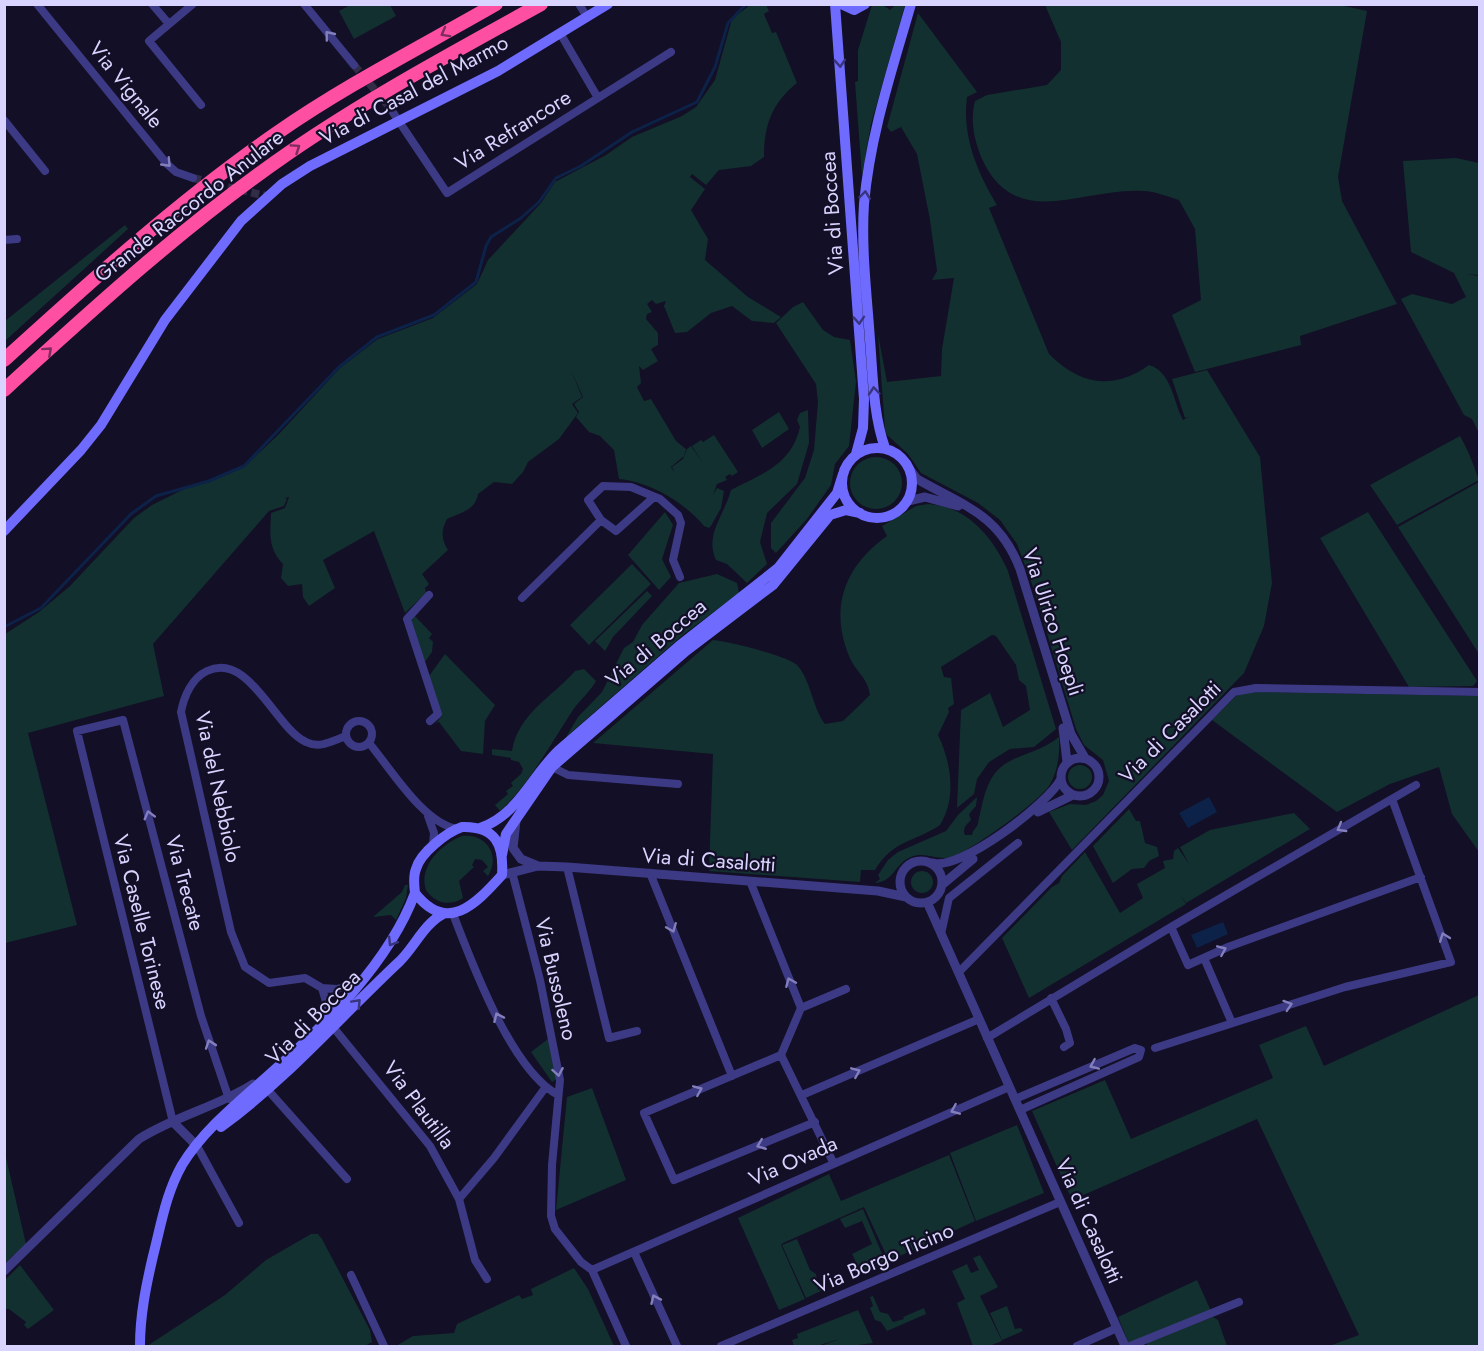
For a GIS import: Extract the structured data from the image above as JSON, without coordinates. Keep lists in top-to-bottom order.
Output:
{
  "streets": {
    "highway": ["Grande Raccordo Anulare"],
    "main road": ["Via di Casal del Marmo", "Via di Boccea"],
    "street": [
      "Via Vignale",
      "Via Refrancore",
      "Via Ulrico Hoepli",
      "Via di Casalotti",
      "Via del Nebbiolo",
      "Via Trecate",
      "Via Caselle Torinese",
      "Via Bussoleno",
      "Via Plautilla",
      "Via Ovada",
      "Via Borgo Ticino"
    ]
  },
  "crossings": [
    ["Via di Casal del Marmo", "Via Refrancore"],
    ["Via di Boccea", "Via Ulrico Hoepli"],
    ["Via di Boccea", "Via di Casalotti"],
    ["Via di Boccea", "Via del Nebbiolo"],
    ["Via di Boccea", "Via Bussoleno"],
    ["Via di Boccea", "Via Plautilla"],
    ["Via di Casalotti", "Via Bussoleno"],
    ["Via di Casalotti", "Via Ovada"],
    ["Via di Casalotti", "Via Borgo Ticino"],
    ["Via Trecate", "Via Caselle Torinese"],
    ["Via Bussoleno", "Via Ovada"]
  ],
  "one_way": ["Via Vignale", "Via Trecate", "Via Ovada"]
}
